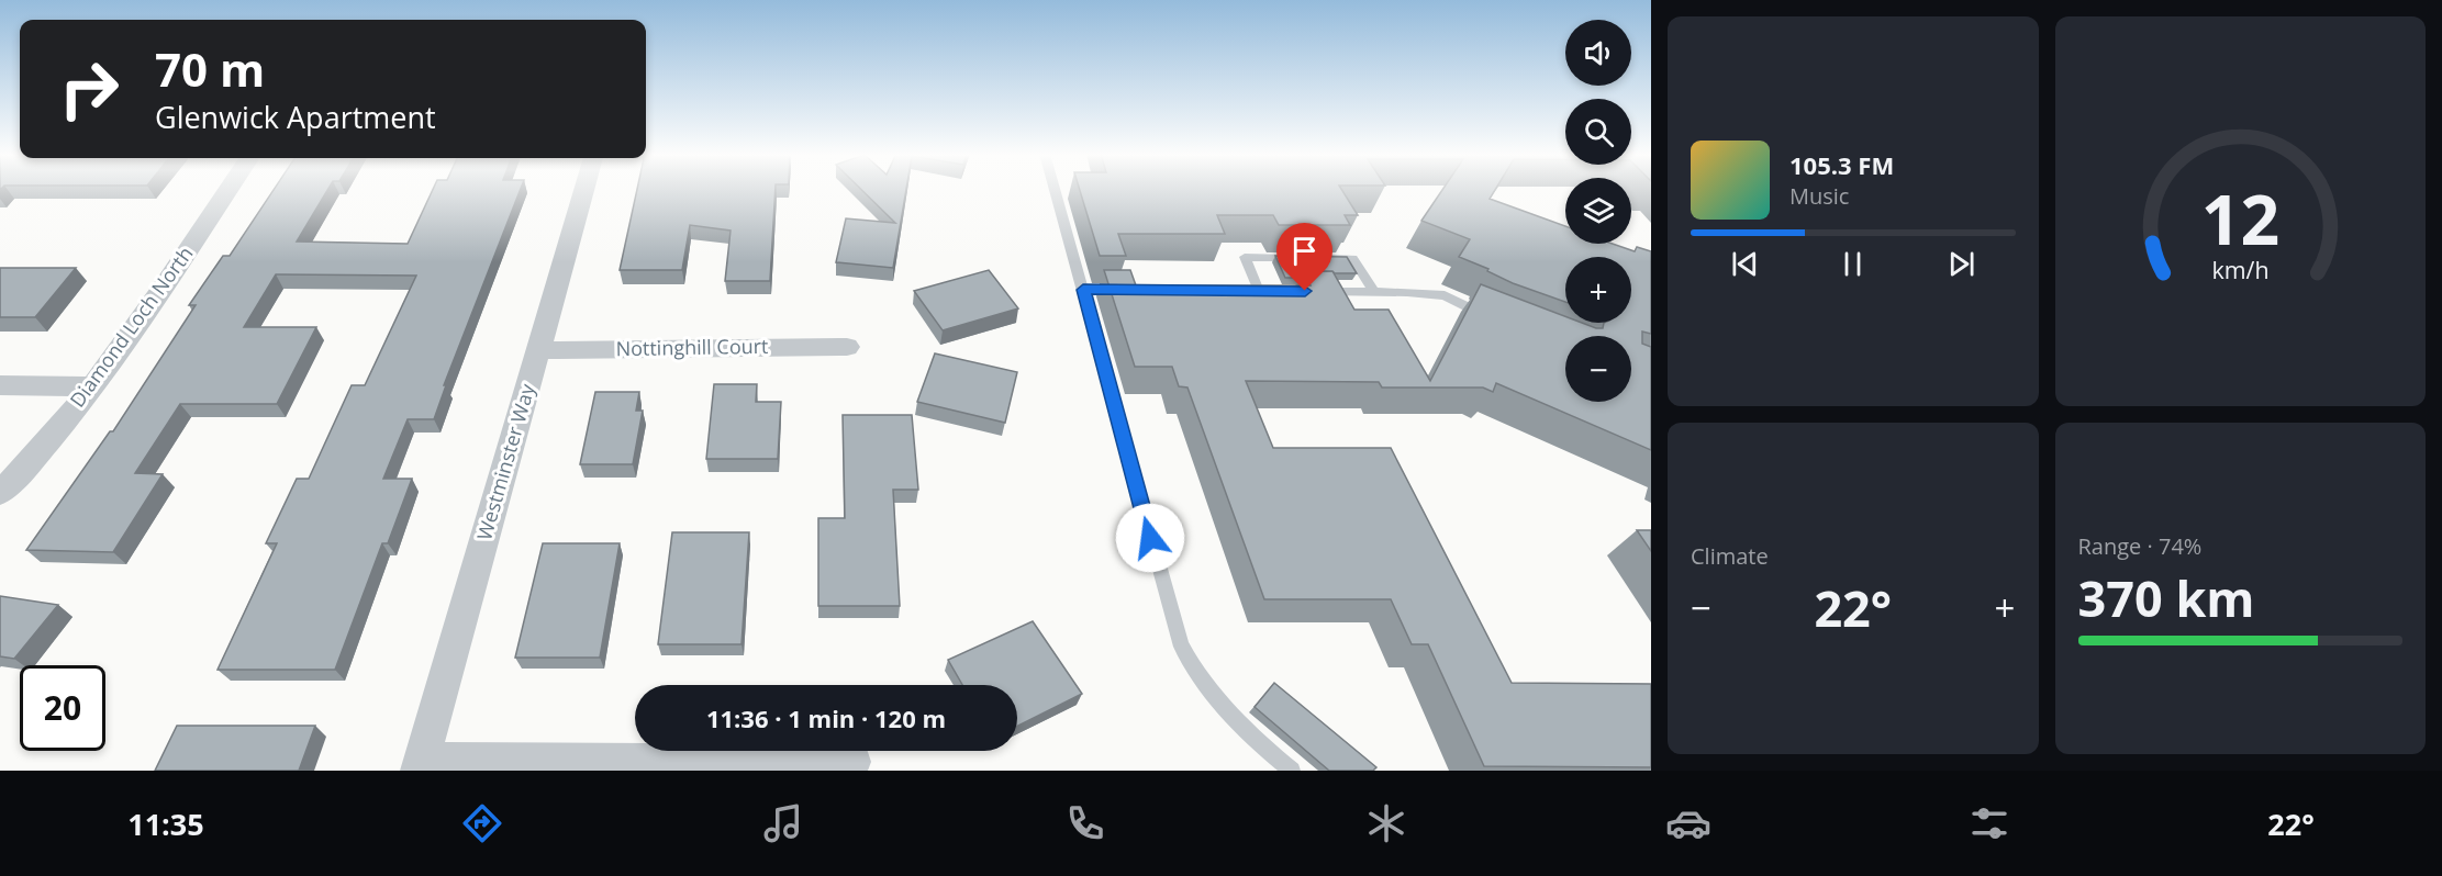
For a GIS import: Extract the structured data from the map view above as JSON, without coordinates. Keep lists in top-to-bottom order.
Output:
{
  "streets": {
    "street": ["Diamond Loch North", "Nottinghill Court", "Westminster Way"]
  },
  "crossings": [
    ["Nottinghill Court", "Westminster Way"]
  ],
  "page": {
    "map_buttons": ["+", "−"],
    "turn": ["70 m", "Glenwick Apartment"],
    "song": ["105.3 FM", "Music"],
    "tile": [
      "Climate",
      ["Range · 74%", "370 km"]
    ],
    "heat": ["−", "22°", "+"],
    "limit": "20",
    "trip": "11:36 · 1 min · 120 m",
    "tabs": ["11:35", "22°"],
    "gauge": ["12", "km/h"]
  }
}
